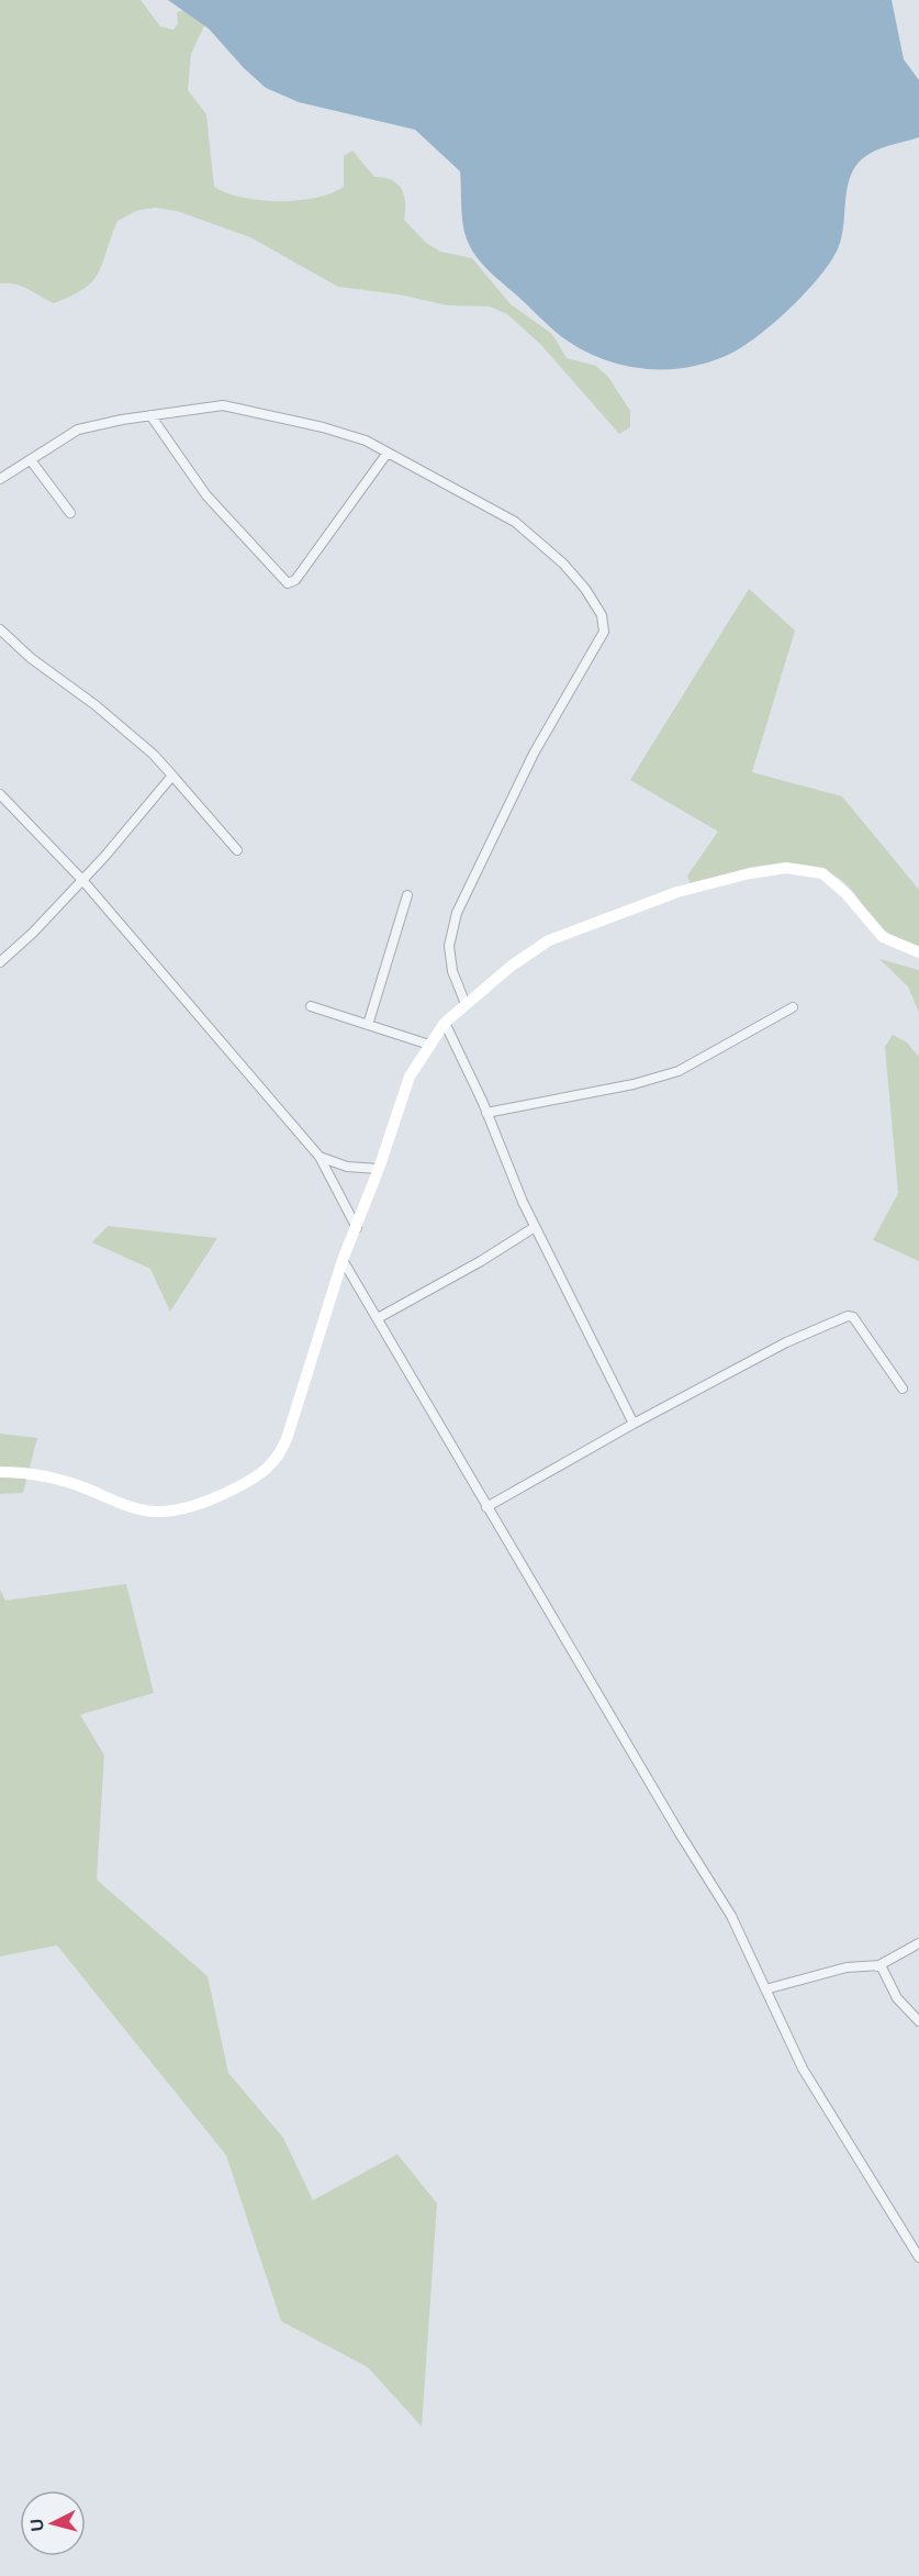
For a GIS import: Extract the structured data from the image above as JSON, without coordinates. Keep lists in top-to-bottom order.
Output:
{
  "north": "left"
}
